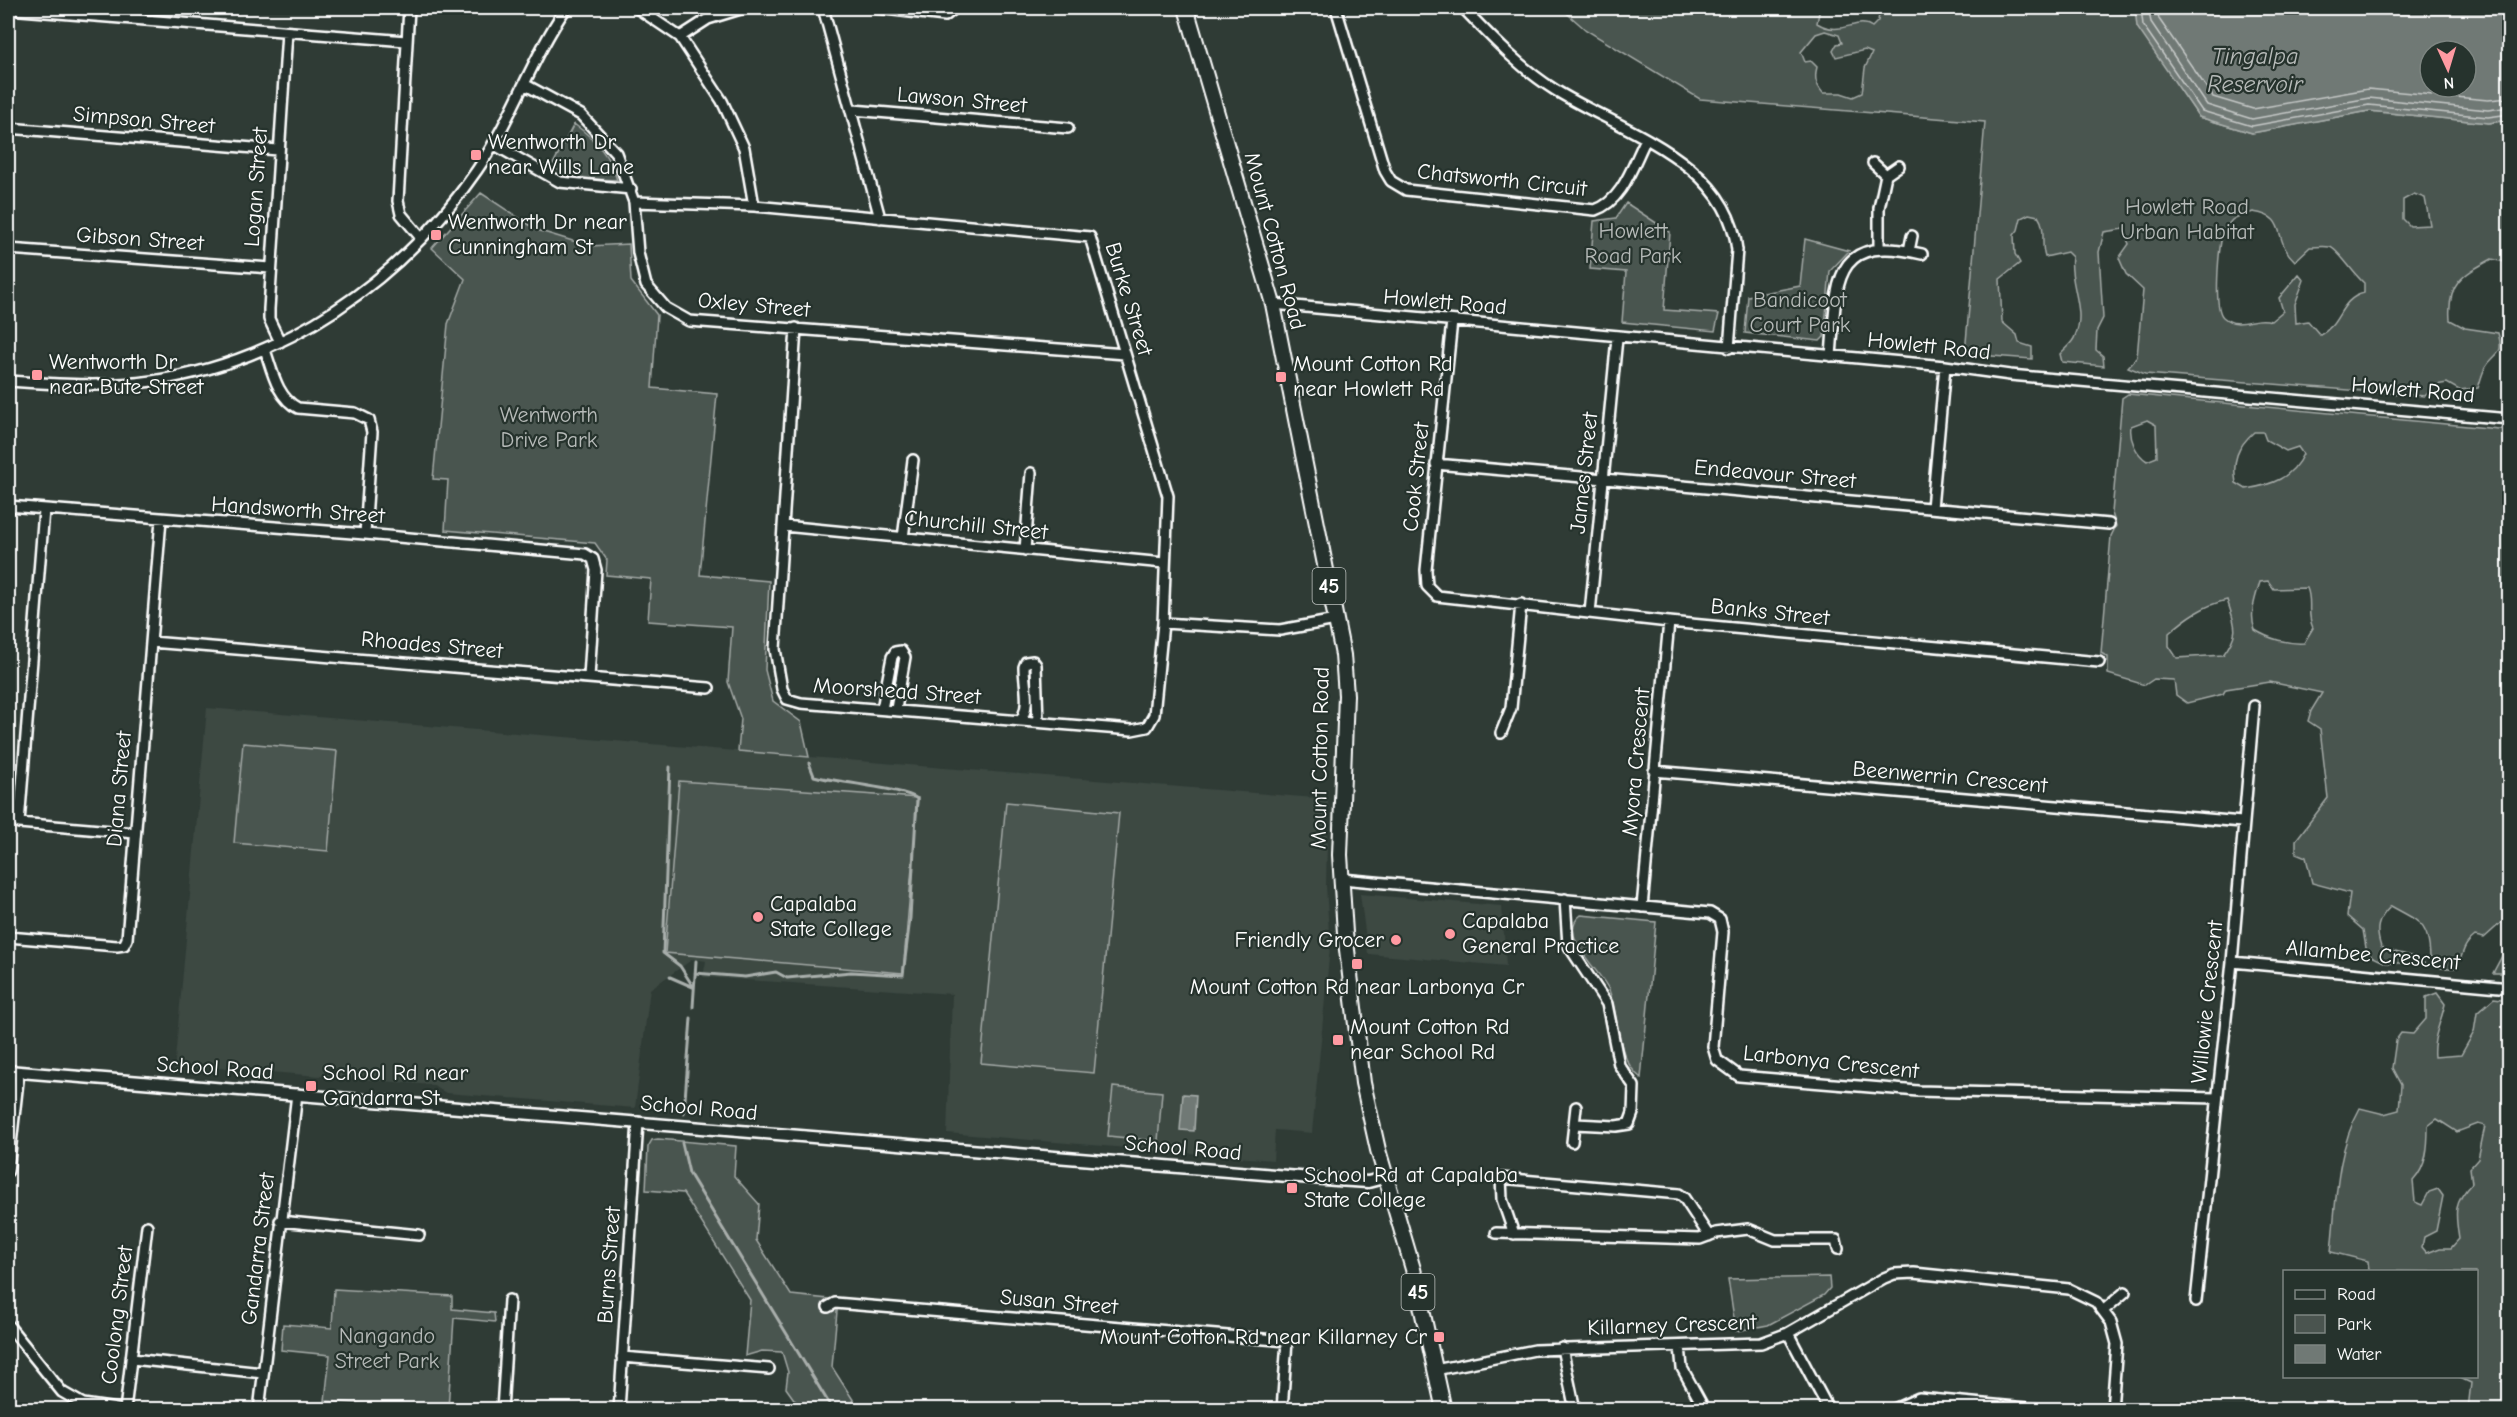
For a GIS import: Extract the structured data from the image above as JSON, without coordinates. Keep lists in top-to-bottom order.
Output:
{
  "streets": {
    "main road": ["Mount Cotton Road", "45"],
    "street": [
      "Lawson Street",
      "Simpson Street",
      "Chatsworth Circuit",
      "Logan Street",
      "Gibson Street",
      "Burke Street",
      "Howlett Road",
      "Oxley Street",
      "James Street",
      "Endeavour Street",
      "Cook Street",
      "Handsworth Street",
      "Churchill Street",
      "Banks Street",
      "Rhoades Street",
      "Moorshead Street",
      "Myora Crescent",
      "Beenwerrin Crescent",
      "Diana Street",
      "Allambee Crescent",
      "Willowie Crescent",
      "Larbonya Crescent",
      "School Road",
      "Gandarra Street",
      "Burns Street",
      "Susan Street",
      "Coolong Street",
      "Killarney Crescent"
    ]
  },
  "crossings": [
    ["Simpson Street", "Logan Street"],
    ["Logan Street", "Gibson Street"],
    ["Mount Cotton Road", "Howlett Road"],
    ["Mount Cotton Road", "Larbonya Crescent"],
    ["Mount Cotton Road", "School Road"],
    ["Mount Cotton Road", "Killarney Crescent"],
    ["Burke Street", "Oxley Street"],
    ["Burke Street", "Churchill Street"],
    ["Burke Street", "Moorshead Street"],
    ["Howlett Road", "James Street"],
    ["Howlett Road", "Cook Street"],
    ["Oxley Street", "Moorshead Street"],
    ["James Street", "Endeavour Street"],
    ["James Street", "Banks Street"],
    ["Endeavour Street", "Cook Street"],
    ["Cook Street", "Banks Street"],
    ["Handsworth Street", "Rhoades Street"],
    ["Handsworth Street", "Diana Street"],
    ["Churchill Street", "Moorshead Street"],
    ["Banks Street", "Myora Crescent"],
    ["Rhoades Street", "Diana Street"],
    ["Myora Crescent", "Beenwerrin Crescent"],
    ["Myora Crescent", "Larbonya Crescent"],
    ["Beenwerrin Crescent", "Willowie Crescent"],
    ["Allambee Crescent", "Willowie Crescent"],
    ["Willowie Crescent", "Larbonya Crescent"],
    ["School Road", "Gandarra Street"],
    ["School Road", "Burns Street"]
  ],
  "water": ["Tingalpa Reservoir"],
  "parks": [
    "Howlett Road Urban Habitat",
    "Howlett Road Park",
    "Bandicoot Court Park",
    "Wentworth Drive Park",
    "Nangando Street Park"
  ],
  "places": {
    "transit": [
      "Wentworth Dr near Wills Lane",
      "Wentworth Dr near Cunningham St",
      "Wentworth Dr near Bute Street",
      "Mount Cotton Rd near Howlett Rd",
      "Mount Cotton Rd near Larbonya Cr",
      "Mount Cotton Rd near School Rd",
      "School Rd near Gandarra St",
      "School Rd at Capalaba State College",
      "Mount Cotton Rd near Killarney Cr"
    ],
    "other": ["Capalaba State College", "Capalaba General Practice", "Friendly Grocer"]
  },
  "legend": ["Road", "Park", "Water"],
  "north": "bottom"
}
